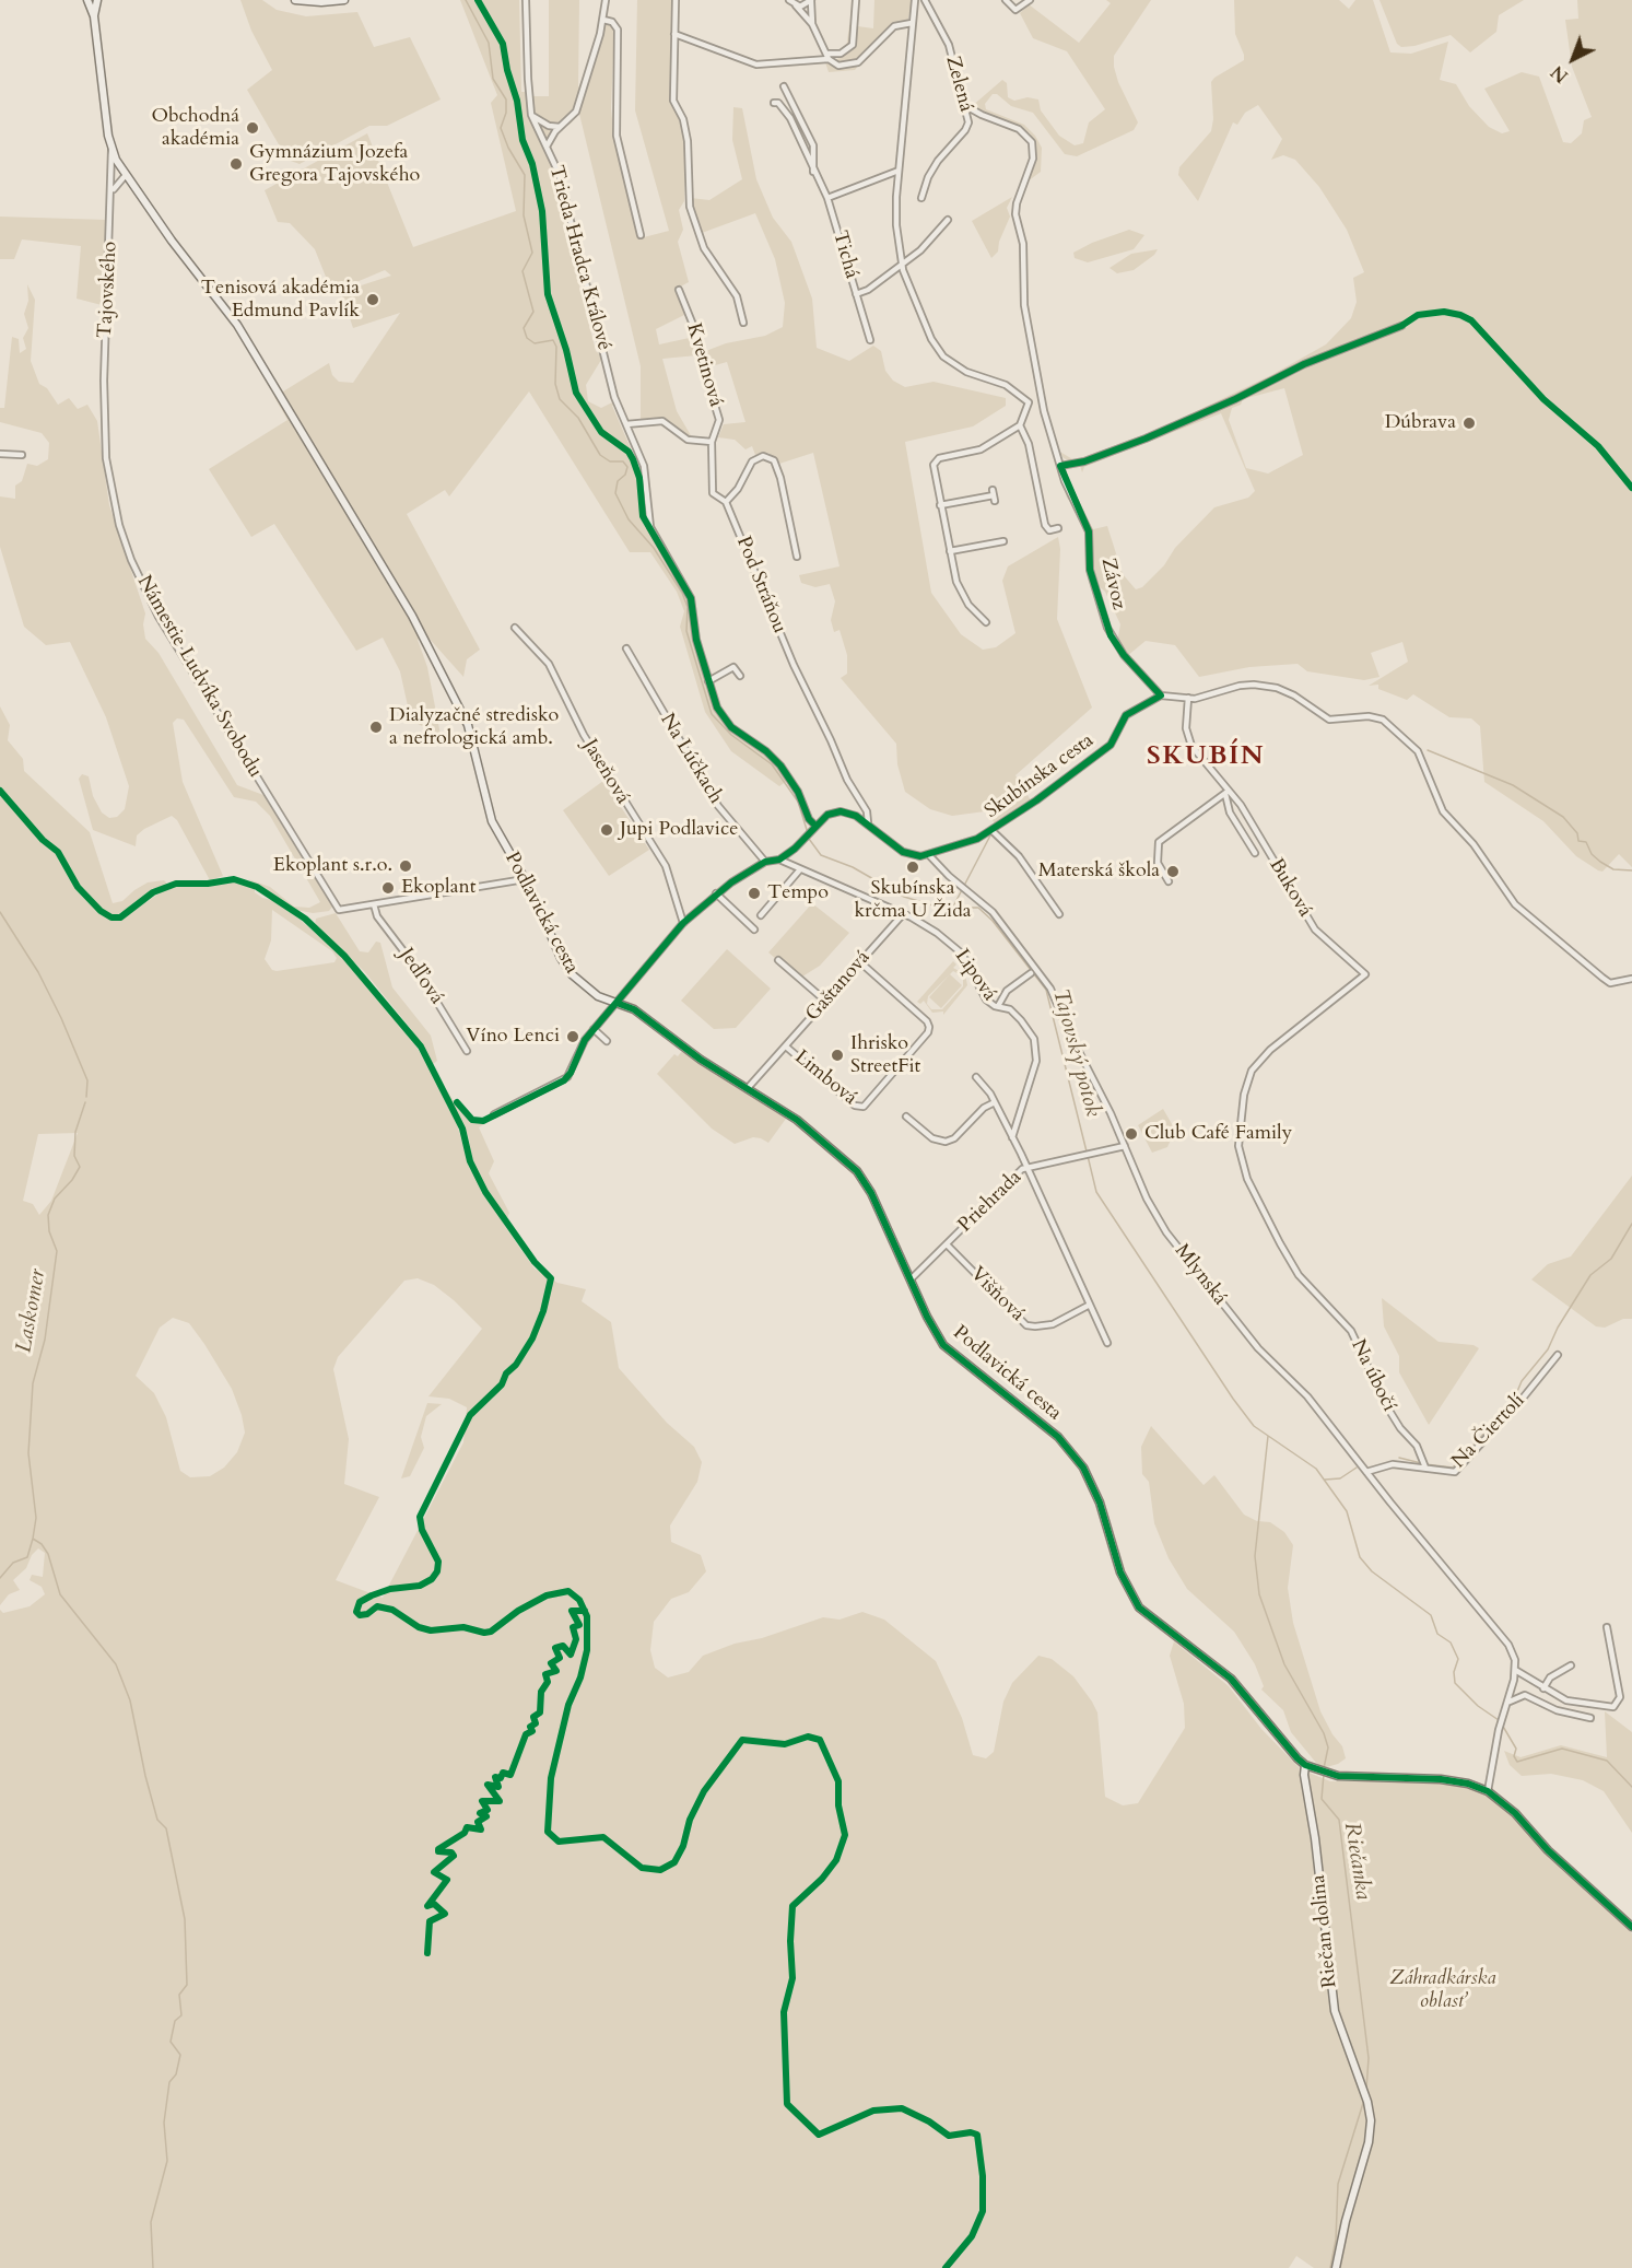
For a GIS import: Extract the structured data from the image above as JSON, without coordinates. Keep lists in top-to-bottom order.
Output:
{
  "streets": {
    "main road": ["Tajovského", "Podlavická cesta", "Riečan dolina"],
    "street": [
      "Zelená",
      "Tichá",
      "Trieda Hradca Králové",
      "Kvetinová",
      "Závoz",
      "Pod Stráňou",
      "Námestie Ludvíka Svobodu",
      "Na Lúčkach",
      "Jaseňová",
      "Skubínska cesta",
      "Buková",
      "Lipová",
      "Jedľová",
      "Gaštanová",
      "Limbová",
      "Priehrada",
      "Mlynská",
      "Višňová",
      "Na úbočí",
      "Na Čiertolí"
    ]
  },
  "crossings": [
    ["Zelená", "Závoz"],
    ["Tajovského", "Námestie Ludvíka Svobodu"],
    ["Tajovského", "Podlavická cesta"],
    ["Kvetinová", "Pod Stráňou"],
    ["Závoz", "Skubínska cesta"],
    ["Námestie Ludvíka Svobodu", "Jedľová"],
    ["Skubínska cesta", "Mlynská"],
    ["Buková", "Na úbočí"],
    ["Podlavická cesta", "Gaštanová"],
    ["Podlavická cesta", "Priehrada"],
    ["Podlavická cesta", "Mlynská"],
    ["Podlavická cesta", "Riečan dolina"],
    ["Lipová", "Gaštanová"],
    ["Gaštanová", "Limbová"],
    ["Priehrada", "Mlynská"],
    ["Priehrada", "Višňová"],
    ["Mlynská", "Na Čiertolí"],
    ["Na úbočí", "Na Čiertolí"]
  ],
  "districts": ["SKUBÍN"],
  "water": ["Tajovský potok", "Laskomer", "Riečanka"],
  "parks": ["Záhradkárska oblasť"],
  "places": [
    "Obchodná akadémia",
    "Gymnázium Jozefa Gregora Tajovského",
    "Tenisová akadémia Edmund Pavlík",
    "Dúbrava",
    "Dialyzačné stredisko a nefrologická amb.",
    "Jupi Podlavice",
    "Ekoplant s.r.o.",
    "Skubínska krčma U Žida",
    "Materská škola",
    "Ekoplant",
    "Tempo",
    "Víno Lenci",
    "Ihrisko StreetFit",
    "Club Café Family"
  ],
  "north": "bottom left"
}
